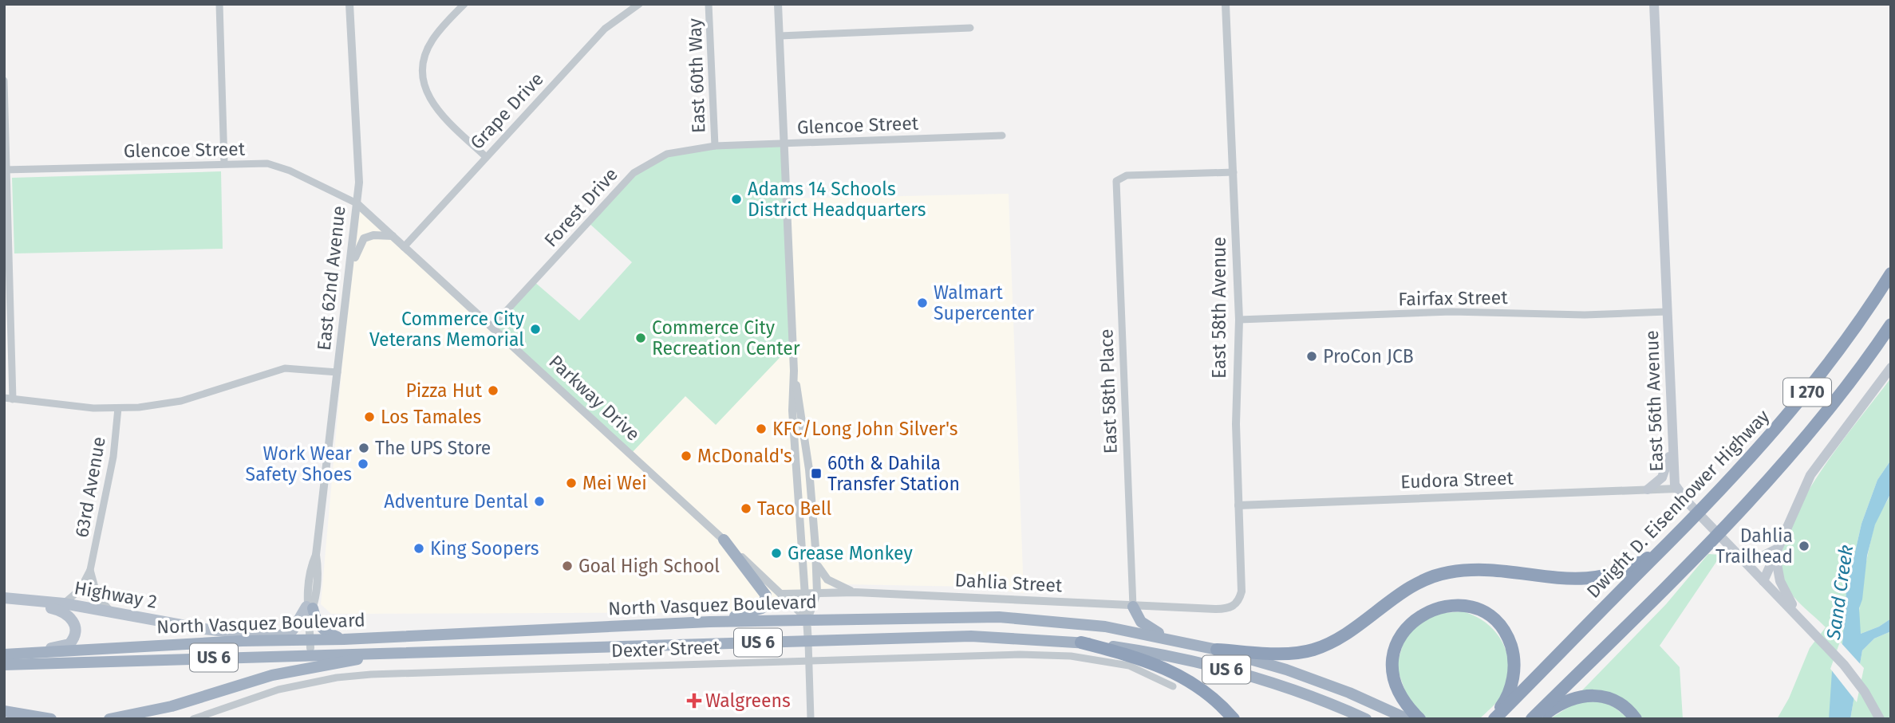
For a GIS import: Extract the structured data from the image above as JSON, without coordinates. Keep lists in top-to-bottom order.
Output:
{
  "streets": {
    "highway": [
      "I 270",
      "Dwight D. Eisenhower Highway",
      "North Vasquez Boulevard",
      "US 6"
    ],
    "main road": ["East 56th Avenue", "Highway 2"],
    "street": [
      "East 60th Way",
      "Grape Drive",
      "Glencoe Street",
      "Forest Drive",
      "East 62nd Avenue",
      "Fairfax Street",
      "East 58th Avenue",
      "East 58th Place",
      "Parkway Drive",
      "Eudora Street",
      "63rd Avenue",
      "Dahlia Street",
      "Dexter Street"
    ]
  },
  "crossings": [
    ["East 60th Way", "Glencoe Street"],
    ["East 60th Way", "Forest Drive"],
    ["Grape Drive", "Parkway Drive"],
    ["Glencoe Street", "Forest Drive"],
    ["Glencoe Street", "East 62nd Avenue"],
    ["Glencoe Street", "Parkway Drive"],
    ["Forest Drive", "Parkway Drive"],
    ["East 62nd Avenue", "Parkway Drive"],
    ["East 62nd Avenue", "Highway 2"],
    ["East 62nd Avenue", "North Vasquez Boulevard"],
    ["Fairfax Street", "East 58th Avenue"],
    ["Fairfax Street", "East 56th Avenue"],
    ["East 58th Avenue", "East 58th Place"],
    ["East 58th Avenue", "Eudora Street"],
    ["East 58th Avenue", "Dahlia Street"],
    ["East 58th Place", "Dahlia Street"],
    ["Parkway Drive", "Dahlia Street"],
    ["Parkway Drive", "North Vasquez Boulevard"],
    ["East 56th Avenue", "Eudora Street"],
    ["63rd Avenue", "Highway 2"],
    ["Highway 2", "North Vasquez Boulevard"]
  ],
  "water": ["Sand Creek"],
  "places": {
    "other": [
      "Adams 14 Schools District Headquarters",
      "Walmart Supercenter",
      "Commerce City Veterans Memorial",
      "Commerce City Recreation Center",
      "ProCon JCB",
      "Pizza Hut",
      "Los Tamales",
      "KFC/Long John Silver's",
      "The UPS Store",
      "McDonald's",
      "Work Wear Safety Shoes",
      "Mei Wei",
      "Adventure Dental",
      "Taco Bell",
      "Dahlia Trailhead",
      "King Soopers",
      "Grease Monkey",
      "Goal High School"
    ],
    "transit": ["60th & Dahila Transfer Station"],
    "health": ["Walgreens"]
  }
}
